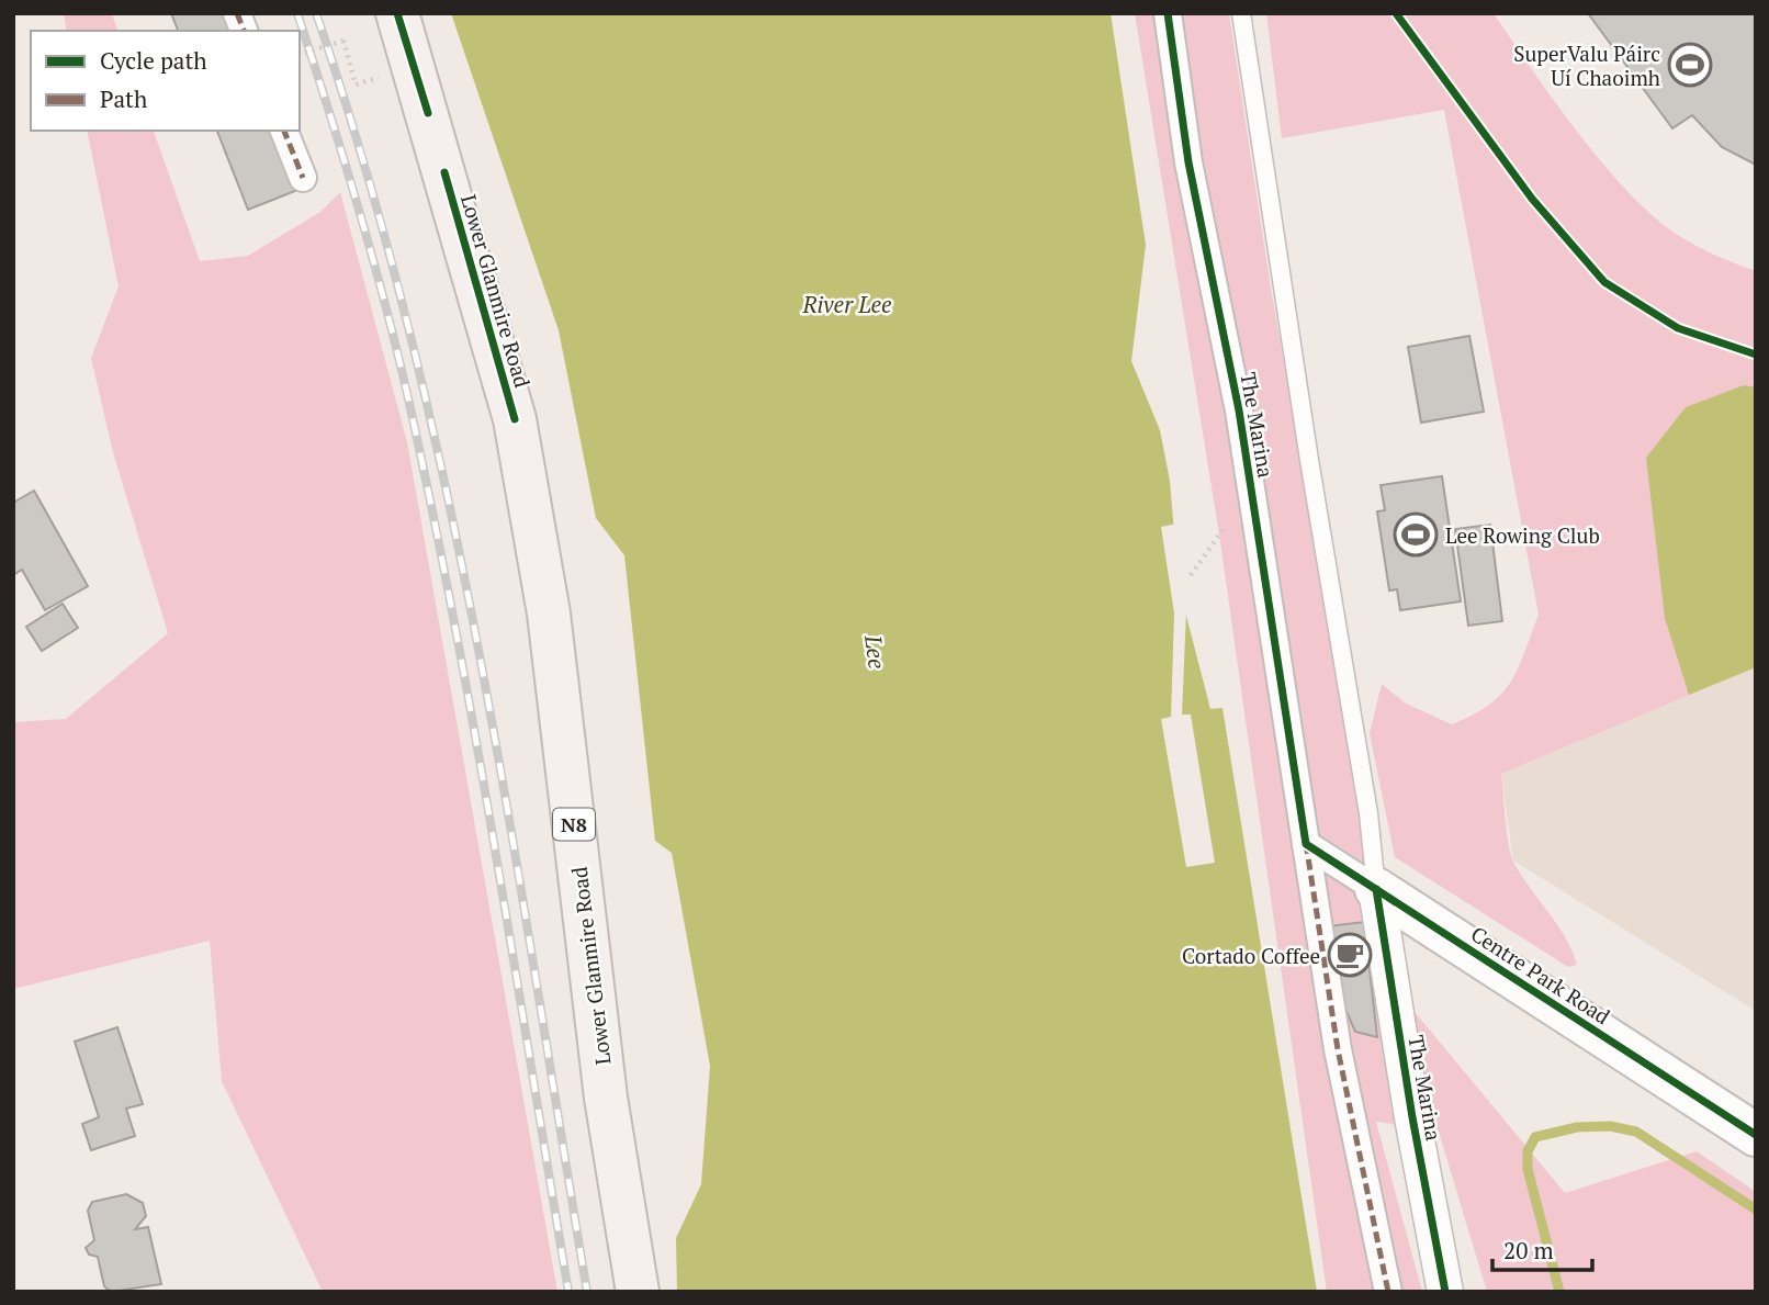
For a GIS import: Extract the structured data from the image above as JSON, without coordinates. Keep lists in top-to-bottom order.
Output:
{
  "streets": {
    "highway": ["Lower Glanmire Road", "N8"],
    "street": ["The Marina", "Centre Park Road"]
  },
  "crossings": [
    ["The Marina", "Centre Park Road"]
  ],
  "water": ["River Lee", "Lee"],
  "places": {
    "sports": ["SuperValu Páirc Uí Chaoimh", "Lee Rowing Club"],
    "cafe": ["Cortado Coffee"]
  },
  "legend": ["Cycle path", "Path"],
  "scale_bar": "20 m"
}
